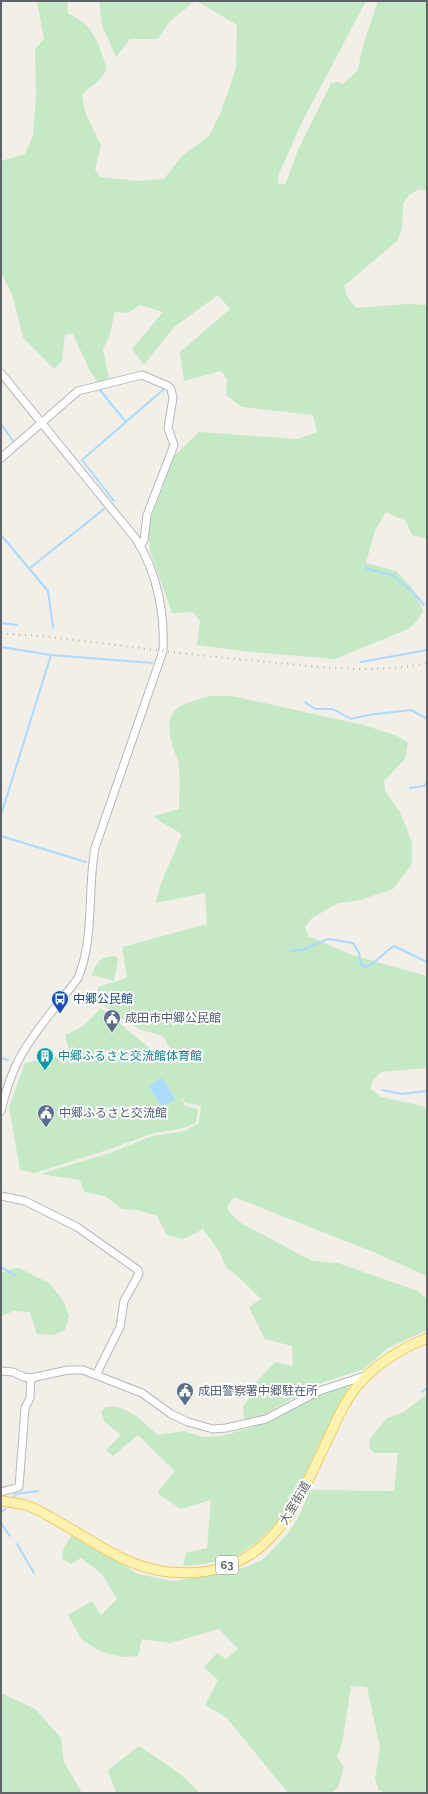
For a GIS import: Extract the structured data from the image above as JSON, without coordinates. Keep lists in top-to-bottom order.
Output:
{
  "streets": {
    "main road": ["大室街道", "63"]
  },
  "places": {
    "bus stop": ["中郷公民館"],
    "public building": ["成田市中郷公民館", "中郷ふるさと交流館", "成田警察署中郷駐在所"],
    "building": ["中郷ふるさと交流館体育館"]
  }
}
